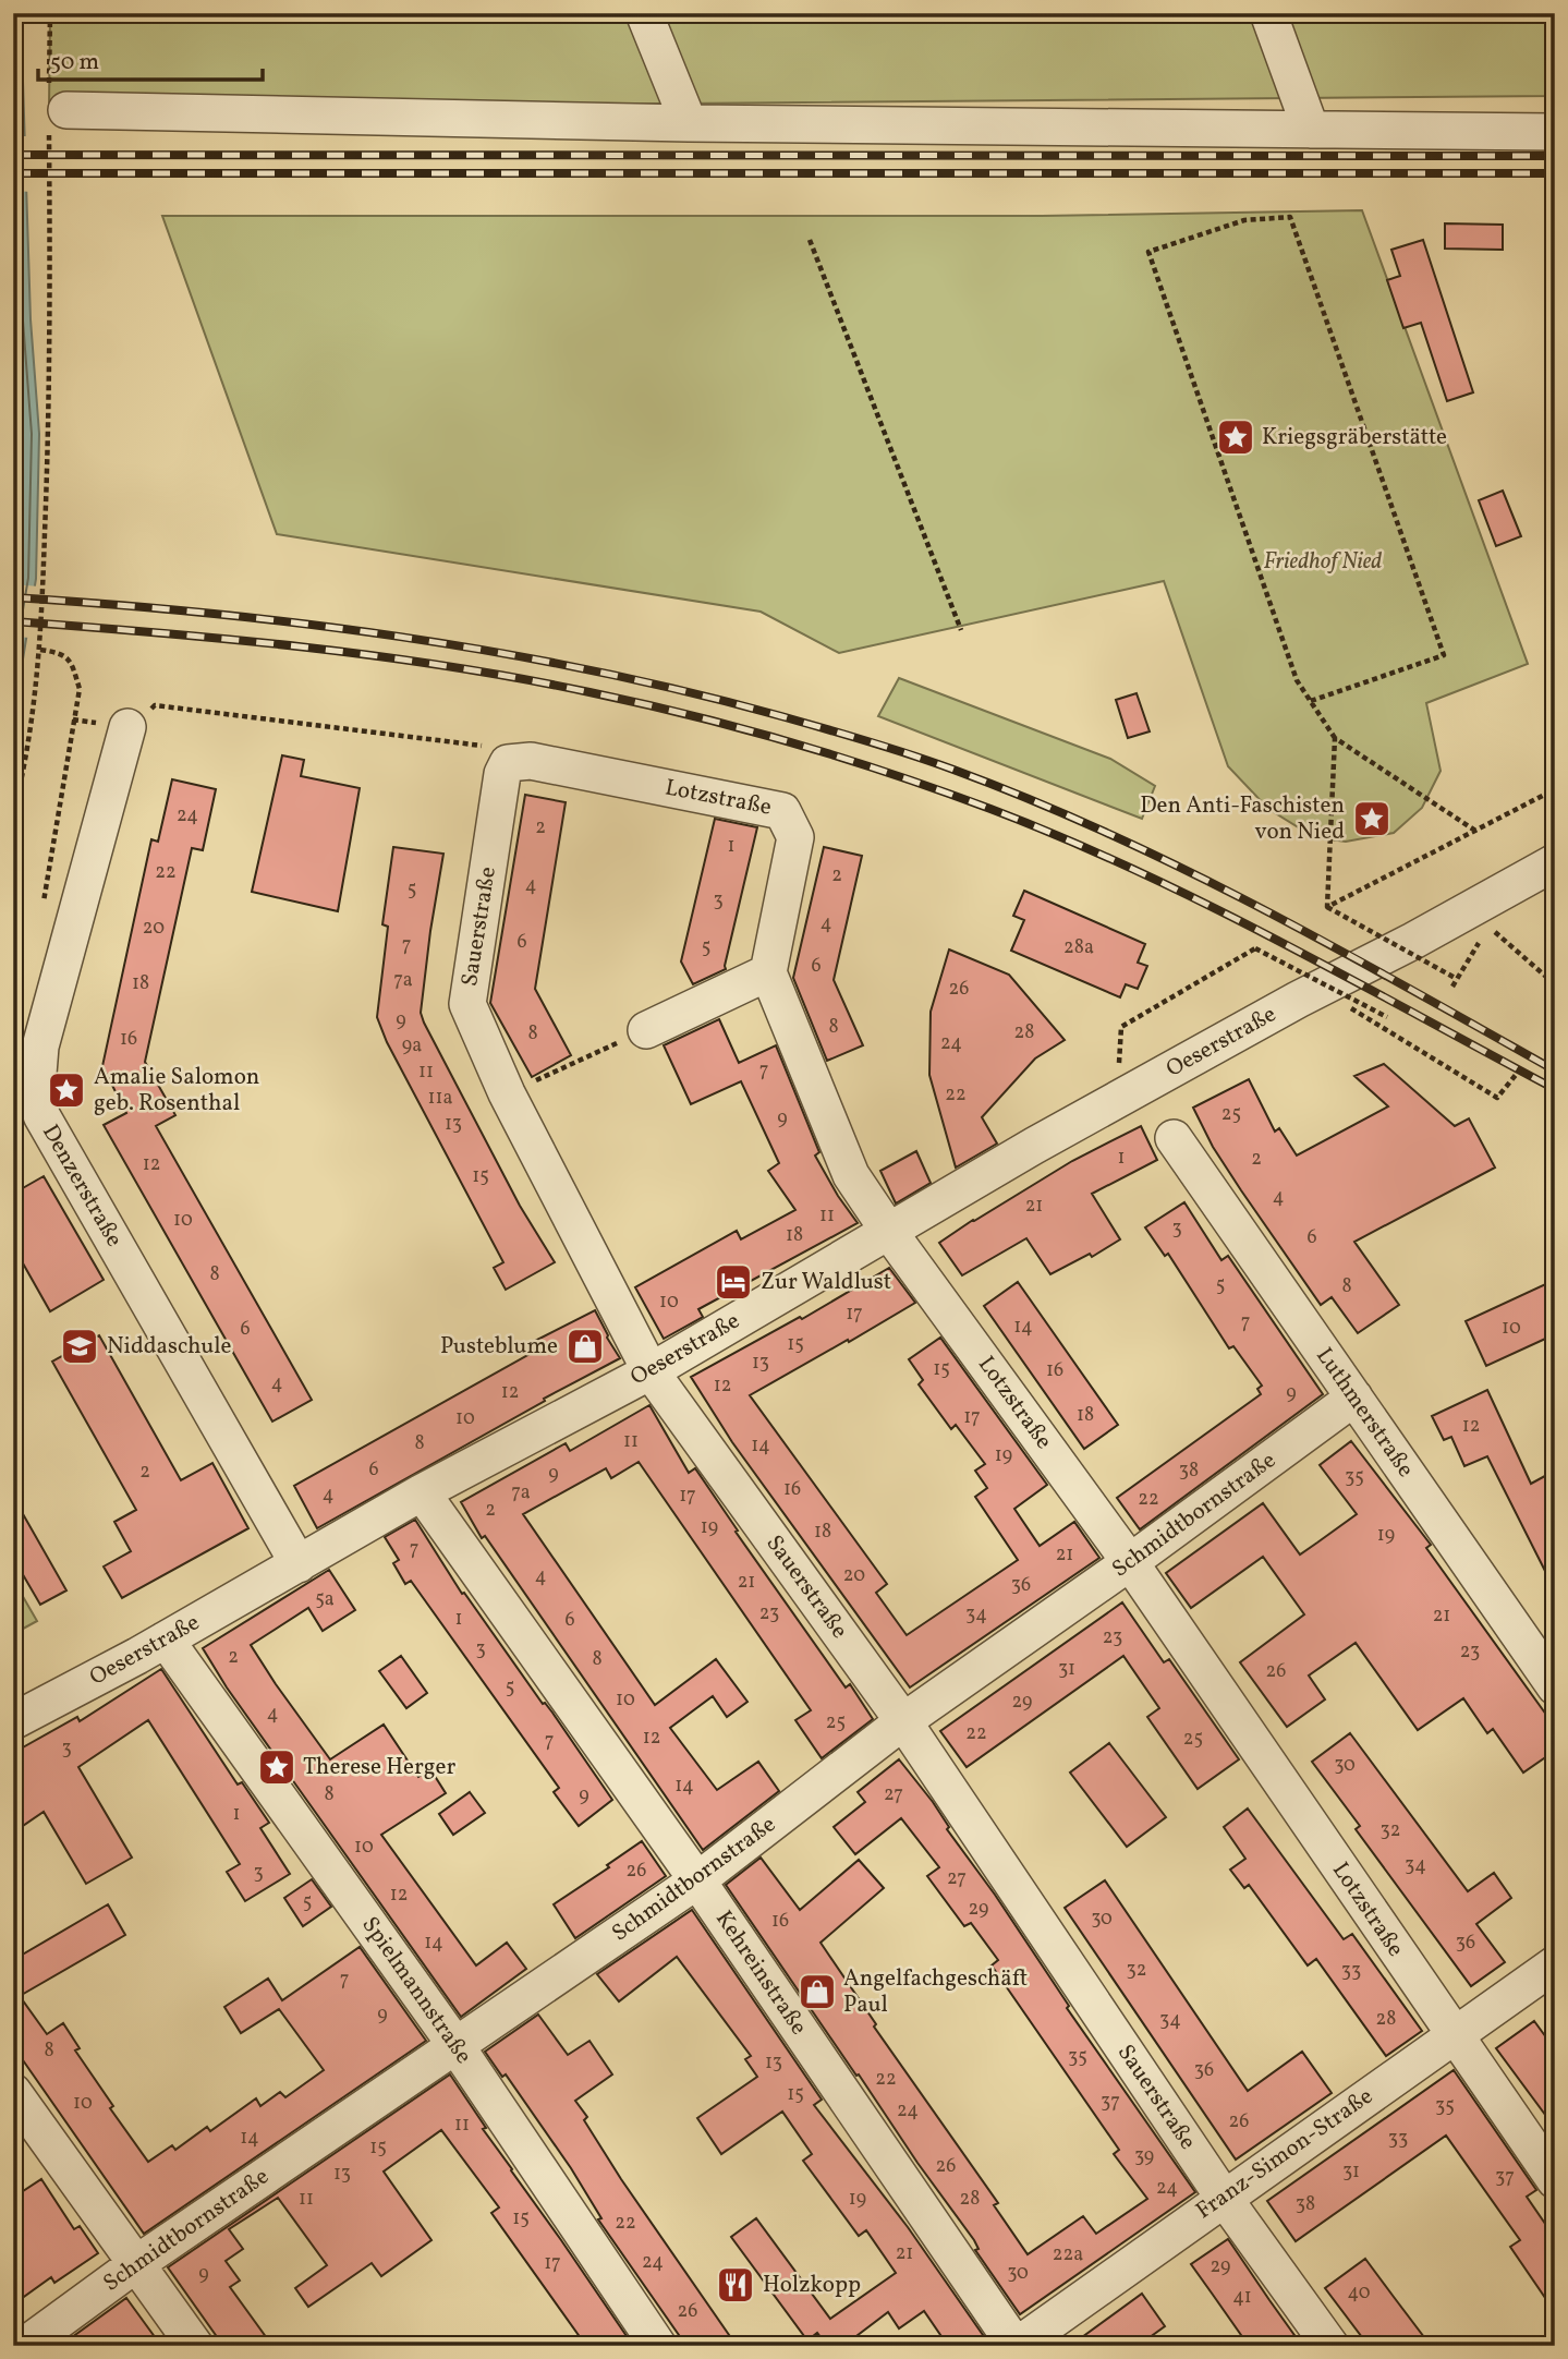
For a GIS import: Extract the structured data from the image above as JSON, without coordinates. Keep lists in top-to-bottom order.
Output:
{
  "streets": {
    "street": [
      "Lotzstraße",
      "Sauerstraße",
      "Oeserstraße",
      "Denzerstraße",
      "Luthmerstraße",
      "Schmidtbornstraße",
      "Kehreinstraße",
      "Spielmannstraße",
      "Franz-Simon-Straße"
    ]
  },
  "crossings": [
    ["Lotzstraße", "Sauerstraße"],
    ["Lotzstraße", "Oeserstraße"],
    ["Lotzstraße", "Schmidtbornstraße"],
    ["Lotzstraße", "Franz-Simon-Straße"],
    ["Sauerstraße", "Oeserstraße"],
    ["Sauerstraße", "Schmidtbornstraße"],
    ["Sauerstraße", "Franz-Simon-Straße"],
    ["Oeserstraße", "Denzerstraße"],
    ["Oeserstraße", "Kehreinstraße"],
    ["Oeserstraße", "Spielmannstraße"],
    ["Luthmerstraße", "Schmidtbornstraße"],
    ["Schmidtbornstraße", "Kehreinstraße"],
    ["Schmidtbornstraße", "Spielmannstraße"],
    ["Kehreinstraße", "Franz-Simon-Straße"]
  ],
  "parks": ["Friedhof Nied"],
  "places": {
    "place": [
      "Kriegsgräberstätte",
      "Den Anti-Faschisten von Nied",
      "Amalie Salomon geb. Rosenthal",
      "Therese Herger"
    ],
    "hotel": ["Zur Waldlust"],
    "school or university": ["Niddaschule"],
    "shop": ["Pusteblume", "Angelfachgeschäft Paul"],
    "restaurant": ["Holzkopp"]
  },
  "house_numbers": [
    "24",
    "2",
    "1",
    "22",
    "2",
    "4",
    "5",
    "3",
    "4",
    "20",
    "6",
    "7",
    "5",
    "28a",
    "6",
    "7a",
    "18",
    "26",
    "9",
    "8",
    "28",
    "8",
    "16",
    "24",
    "9a",
    "7",
    "11",
    "22",
    "11a",
    "25",
    "9",
    "13",
    "1",
    "2",
    "12",
    "15",
    "4",
    "21",
    "11",
    "10",
    "3",
    "18",
    "6",
    "8",
    "5",
    "8",
    "10",
    "17",
    "7",
    "14",
    "10",
    "6",
    "15",
    "13",
    "15",
    "16",
    "4",
    "12",
    "12",
    "9",
    "18",
    "17",
    "10",
    "12",
    "11",
    "8",
    "14",
    "19",
    "6",
    "38",
    "2",
    "9",
    "35",
    "16",
    "7a",
    "4",
    "17",
    "22",
    "2",
    "19",
    "18",
    "19",
    "7",
    "21",
    "20",
    "4",
    "21",
    "36",
    "5a",
    "23",
    "34",
    "21",
    "1",
    "6",
    "23",
    "3",
    "23",
    "2",
    "8",
    "31",
    "26",
    "5",
    "10",
    "29",
    "4",
    "25",
    "22",
    "12",
    "25",
    "7",
    "3",
    "30",
    "14",
    "8",
    "27",
    "9",
    "1",
    "32",
    "10",
    "34",
    "26",
    "3",
    "27",
    "12",
    "5",
    "29",
    "30",
    "16",
    "14",
    "36",
    "32",
    "33",
    "7",
    "9",
    "28",
    "34",
    "8",
    "35",
    "13",
    "36",
    "22",
    "15",
    "37",
    "10",
    "35",
    "24",
    "26",
    "11",
    "14",
    "33",
    "15",
    "39",
    "26",
    "31",
    "13",
    "37",
    "24",
    "11",
    "19",
    "28",
    "38",
    "15",
    "22",
    "21",
    "22a",
    "24",
    "17",
    "29",
    "30",
    "9",
    "40",
    "41",
    "26"
  ],
  "scale_bar": "50 m"
}
